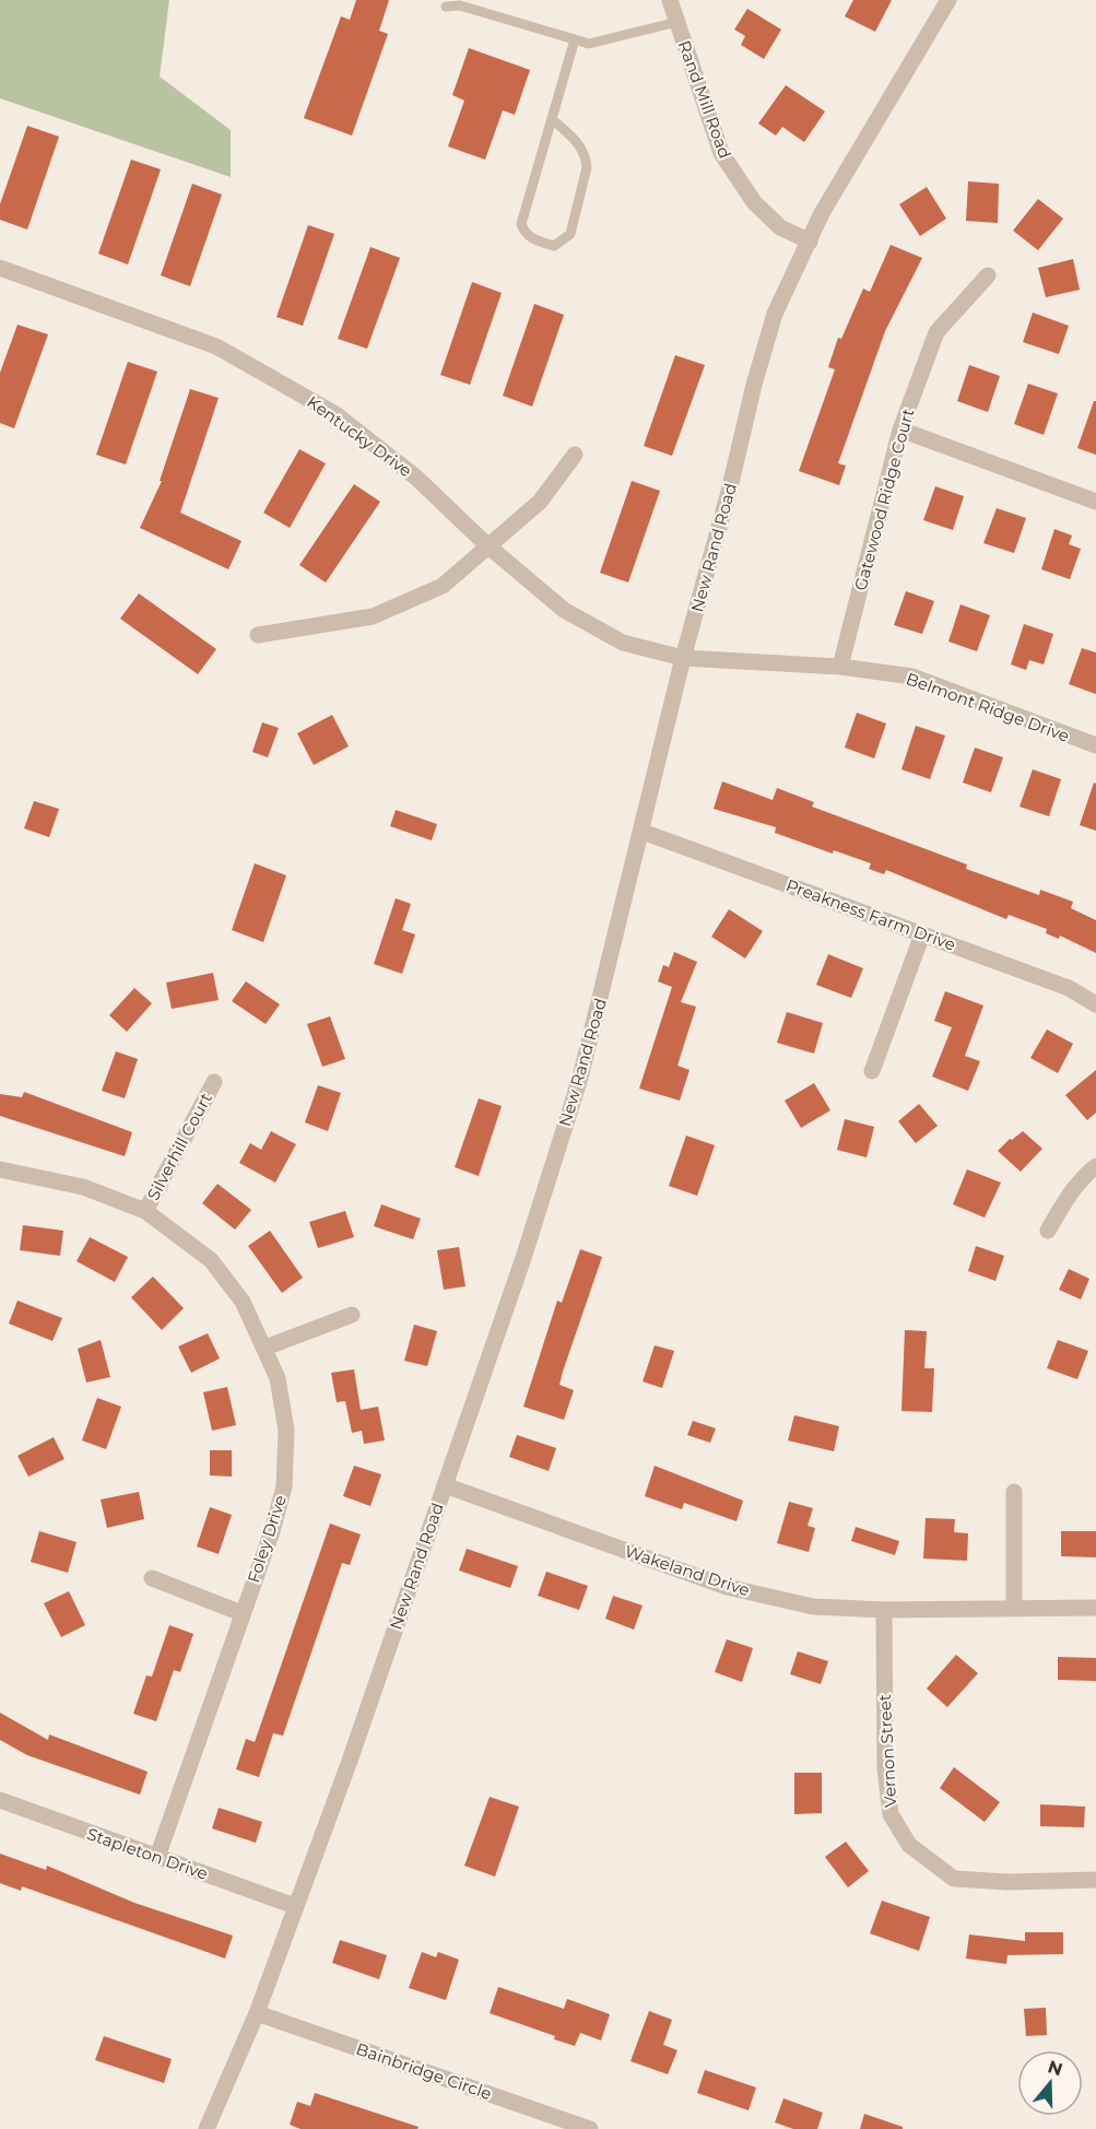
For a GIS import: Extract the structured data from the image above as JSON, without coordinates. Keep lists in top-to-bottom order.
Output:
{
  "streets": {
    "street": [
      "Rand Mill Road",
      "Kentucky Drive",
      "Gatewood Ridge Court",
      "New Rand Road",
      "Belmont Ridge Drive",
      "Preakness Farm Drive",
      "Silverhill Court",
      "Foley Drive",
      "Wakeland Drive",
      "Vernon Street",
      "Stapleton Drive",
      "Bainbridge Circle"
    ]
  },
  "crossings": [
    ["Rand Mill Road", "New Rand Road"],
    ["Kentucky Drive", "New Rand Road"],
    ["Kentucky Drive", "Belmont Ridge Drive"],
    ["Gatewood Ridge Court", "Belmont Ridge Drive"],
    ["New Rand Road", "Belmont Ridge Drive"],
    ["New Rand Road", "Preakness Farm Drive"],
    ["New Rand Road", "Wakeland Drive"],
    ["New Rand Road", "Stapleton Drive"],
    ["New Rand Road", "Bainbridge Circle"],
    ["Silverhill Court", "Foley Drive"],
    ["Foley Drive", "Stapleton Drive"],
    ["Wakeland Drive", "Vernon Street"]
  ],
  "north": "top"
}
